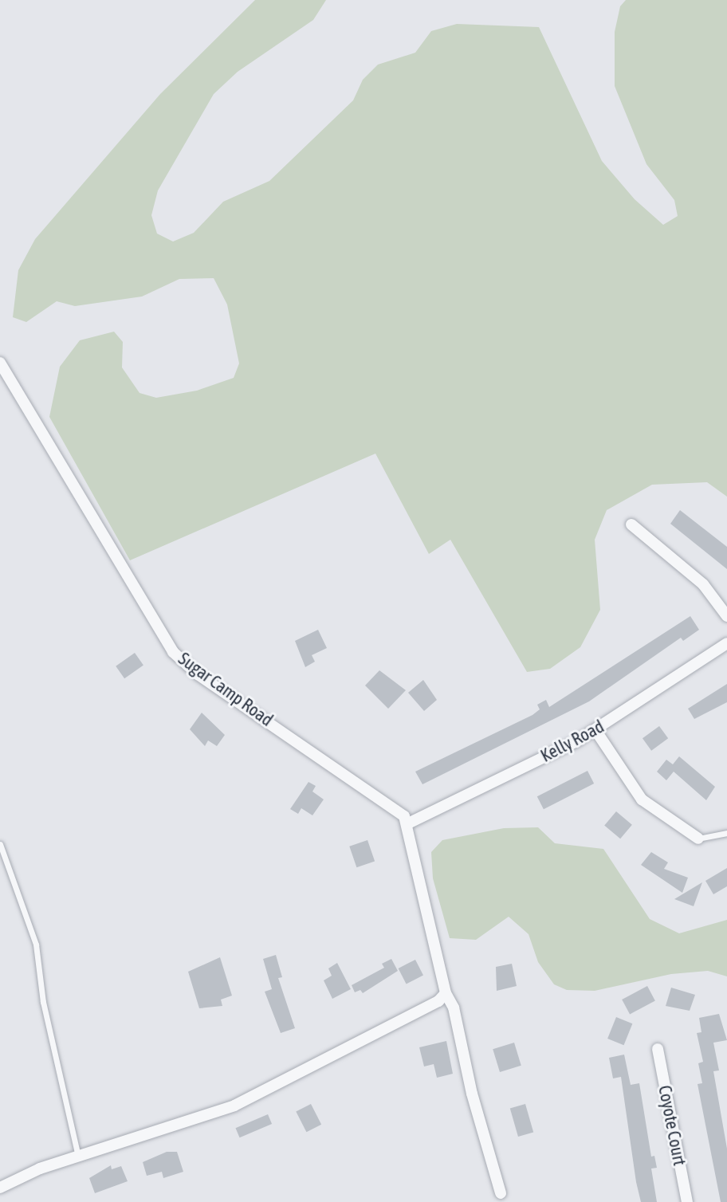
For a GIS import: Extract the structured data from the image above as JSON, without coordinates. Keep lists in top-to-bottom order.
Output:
{
  "streets": {
    "street": ["Sugar Camp Road", "Kelly Road", "Coyote Court"]
  },
  "crossings": [
    ["Sugar Camp Road", "Kelly Road"]
  ]
}
